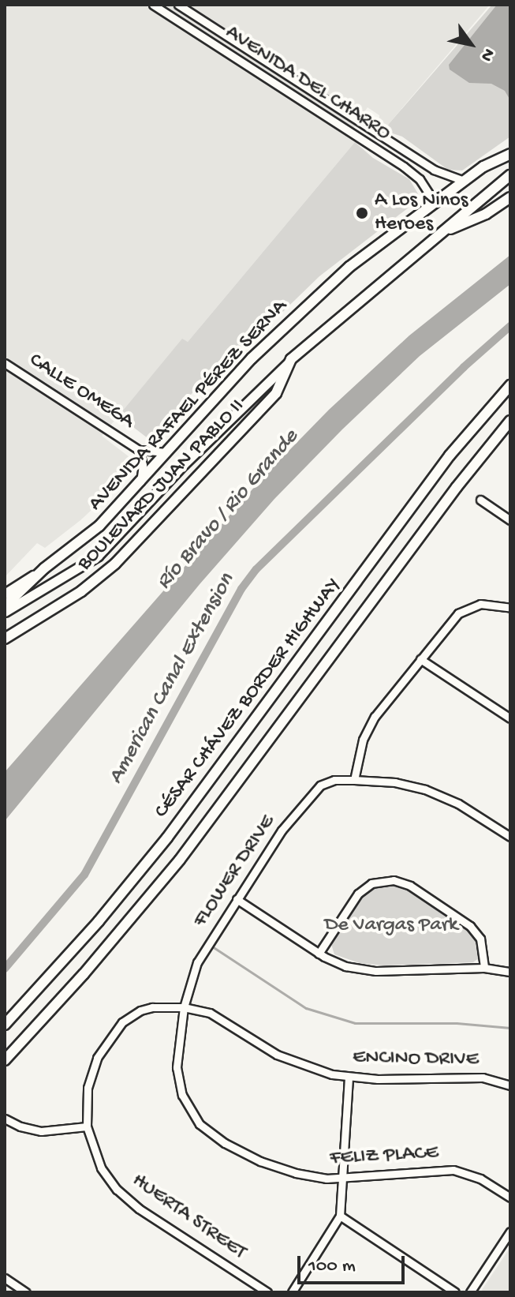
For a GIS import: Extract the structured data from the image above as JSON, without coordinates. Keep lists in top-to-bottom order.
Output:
{
  "streets": {
    "highway": ["AVENIDA RAFAEL PÉREZ SERNA", "BOULEVARD JUAN PABLO II", "CÉSAR CHÁVEZ BORDER HIGHWAY"],
    "street": [
      "AVENIDA DEL CHARRO",
      "CALLE OMEGA",
      "FLOWER DRIVE",
      "ENCINO DRIVE",
      "FELIZ PLACE",
      "HUERTA STREET"
    ]
  },
  "crossings": [
    ["AVENIDA DEL CHARRO", "AVENIDA RAFAEL PÉREZ SERNA"],
    ["AVENIDA RAFAEL PÉREZ SERNA", "BOULEVARD JUAN PABLO II"],
    ["FLOWER DRIVE", "ENCINO DRIVE"],
    ["FLOWER DRIVE", "FELIZ PLACE"],
    ["ENCINO DRIVE", "FELIZ PLACE"]
  ],
  "water": ["Río Bravo / Rio Grande", "American Canal Extension"],
  "parks": ["De Vargas Park"],
  "places": ["A Los Ninos Heroes"],
  "scale_bar": "100 m",
  "north": "bottom right"
}
